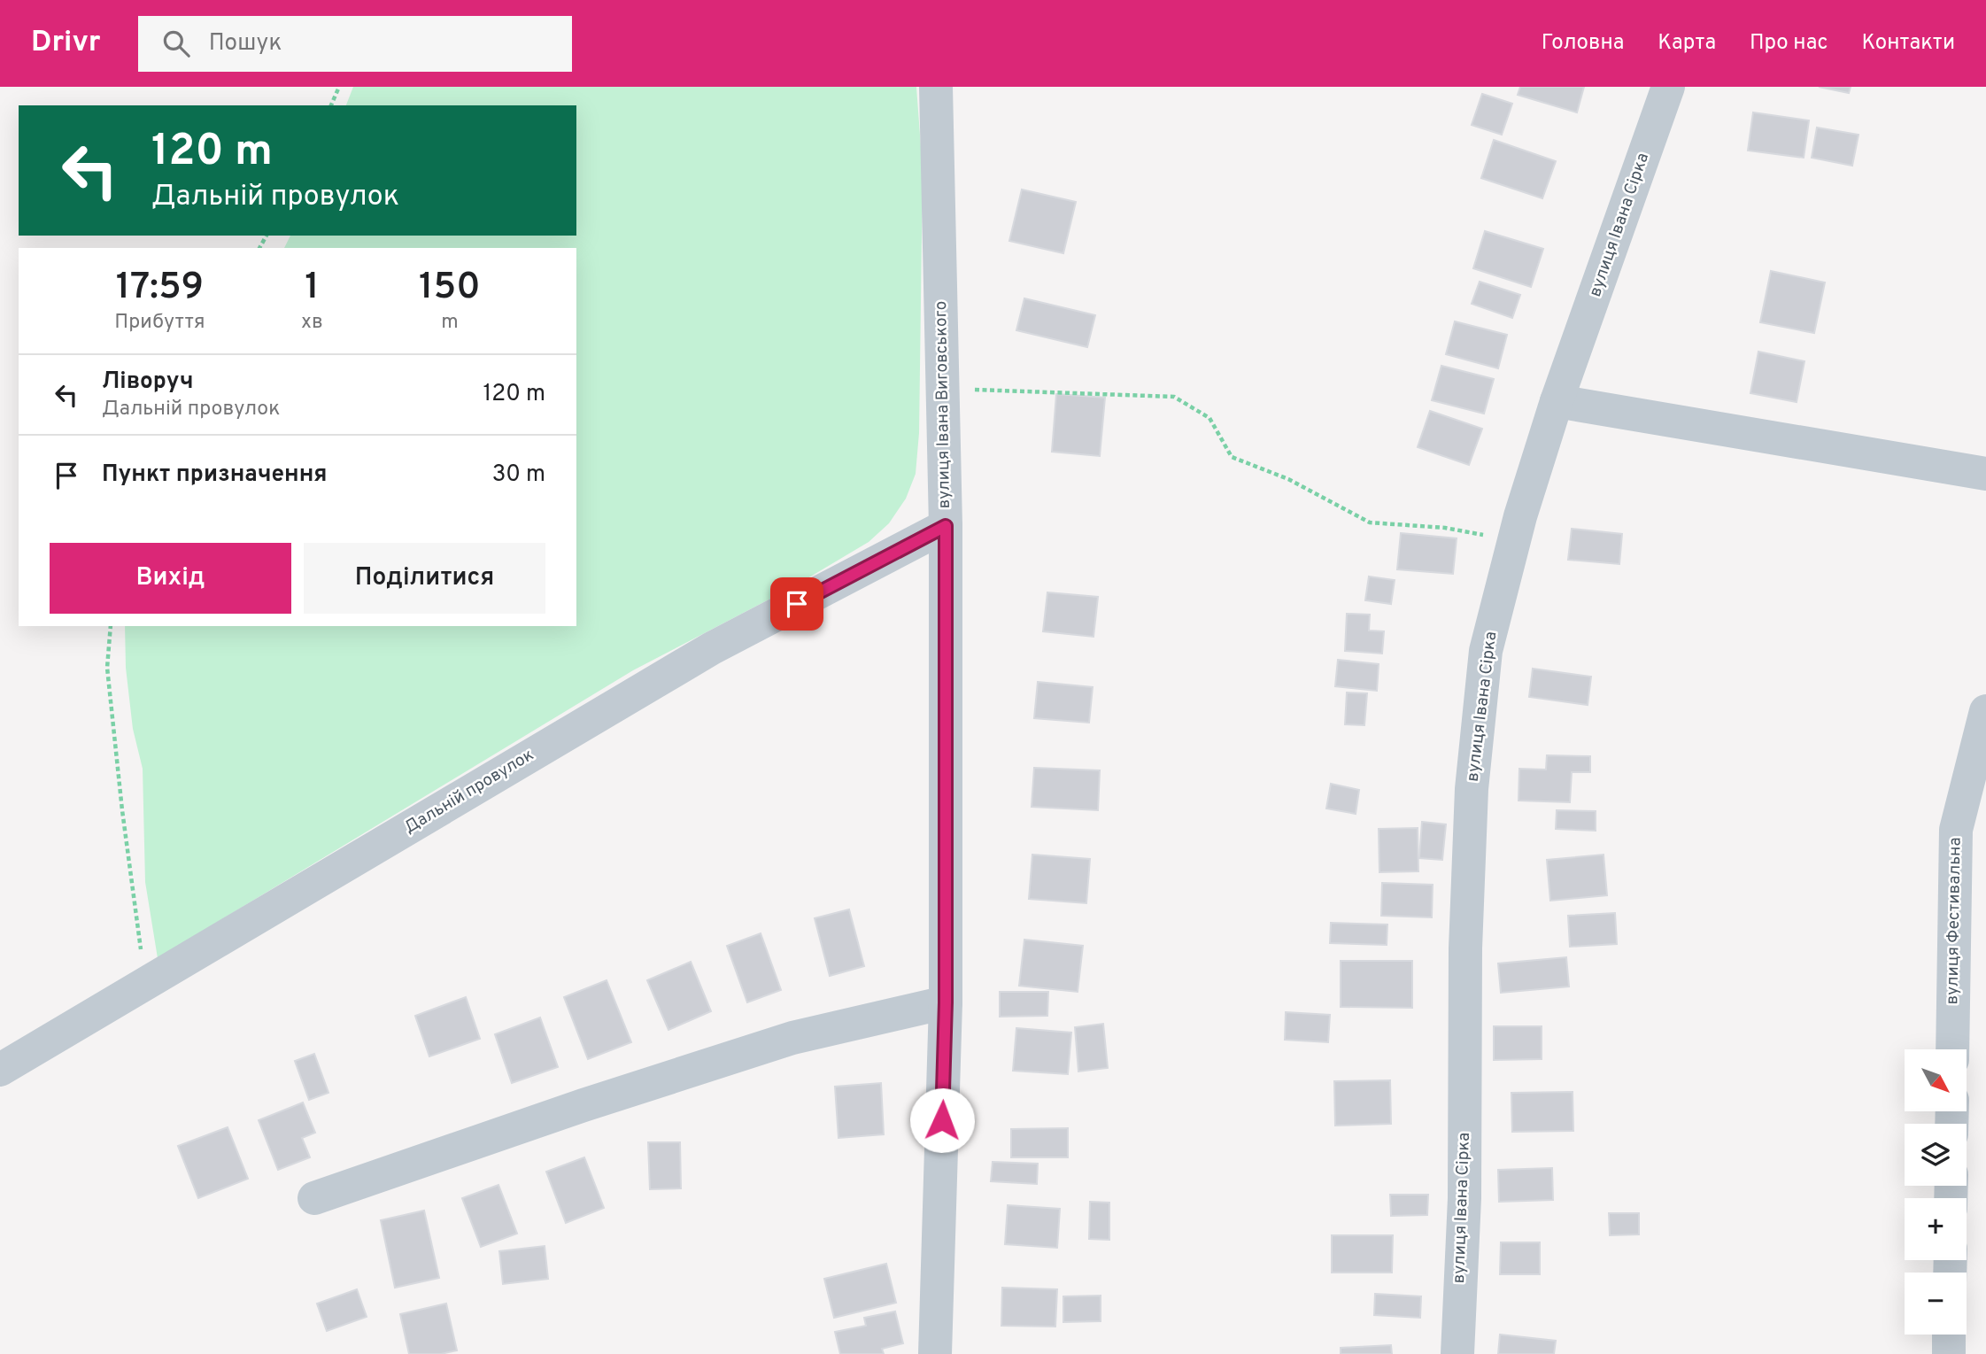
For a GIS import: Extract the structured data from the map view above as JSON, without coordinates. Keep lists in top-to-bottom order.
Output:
{
  "streets": {
    "street": [
      "вулиця Івана Сірка",
      "вулиця Івана Виговського",
      "Дальній провулок",
      "вулиця Фестивальна"
    ]
  },
  "crossings": [
    ["вулиця Івана Виговського", "Дальній провулок"]
  ],
  "north": "bottom right",
  "page": {
    "header": "Drivr",
    "search": "Пошук",
    "nav": [
      "Головна",
      "Карта",
      "Про нас",
      "Контакти"
    ],
    "turn": ["120 m", "Дальній провулок"],
    "eta": [
      "17:59",
      "Прибуття",
      "1",
      "хв",
      "150",
      "m"
    ],
    "list": [
      {
        "name": "Ліворуч",
        "note": "Дальній провулок",
        "value": "120 m"
      },
      {
        "name": "Пункт призначення",
        "value": "30 m"
      }
    ],
    "buttons": ["Вихід", "Поділитися"],
    "map_buttons": ["+", "−"]
  }
}
